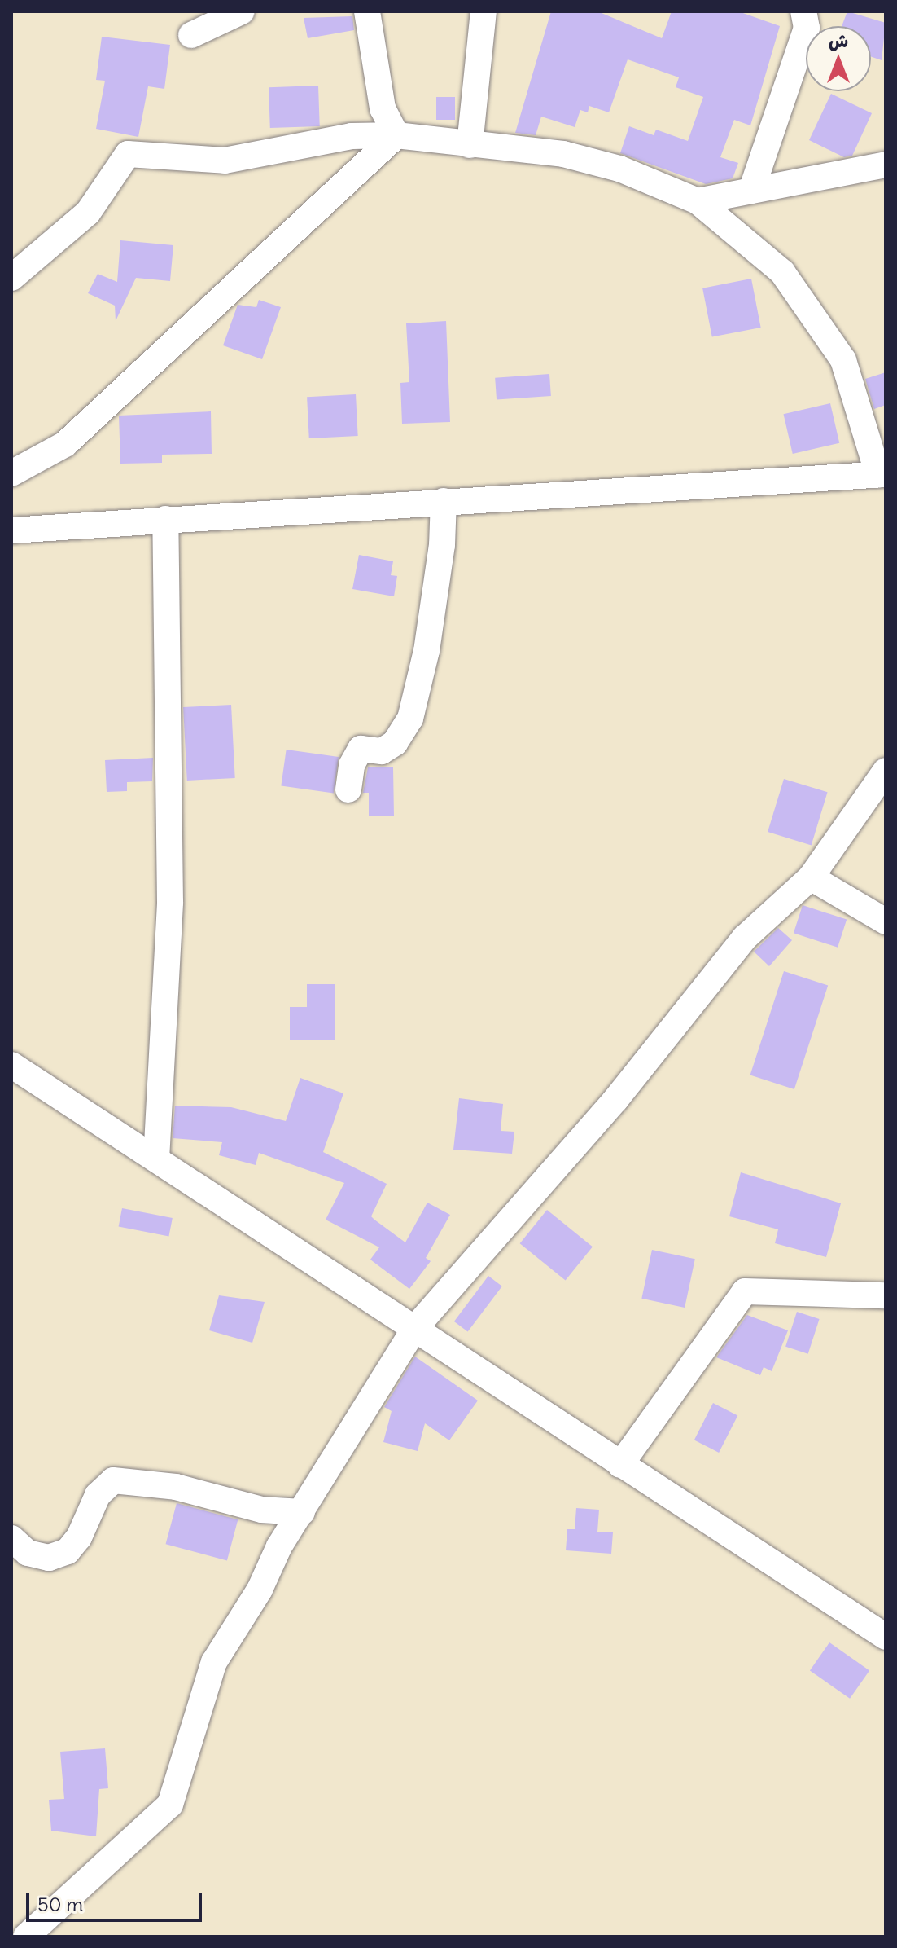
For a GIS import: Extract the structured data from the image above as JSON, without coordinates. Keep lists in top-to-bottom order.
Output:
{
  "scale_bar": "50 m",
  "north": "top"
}
